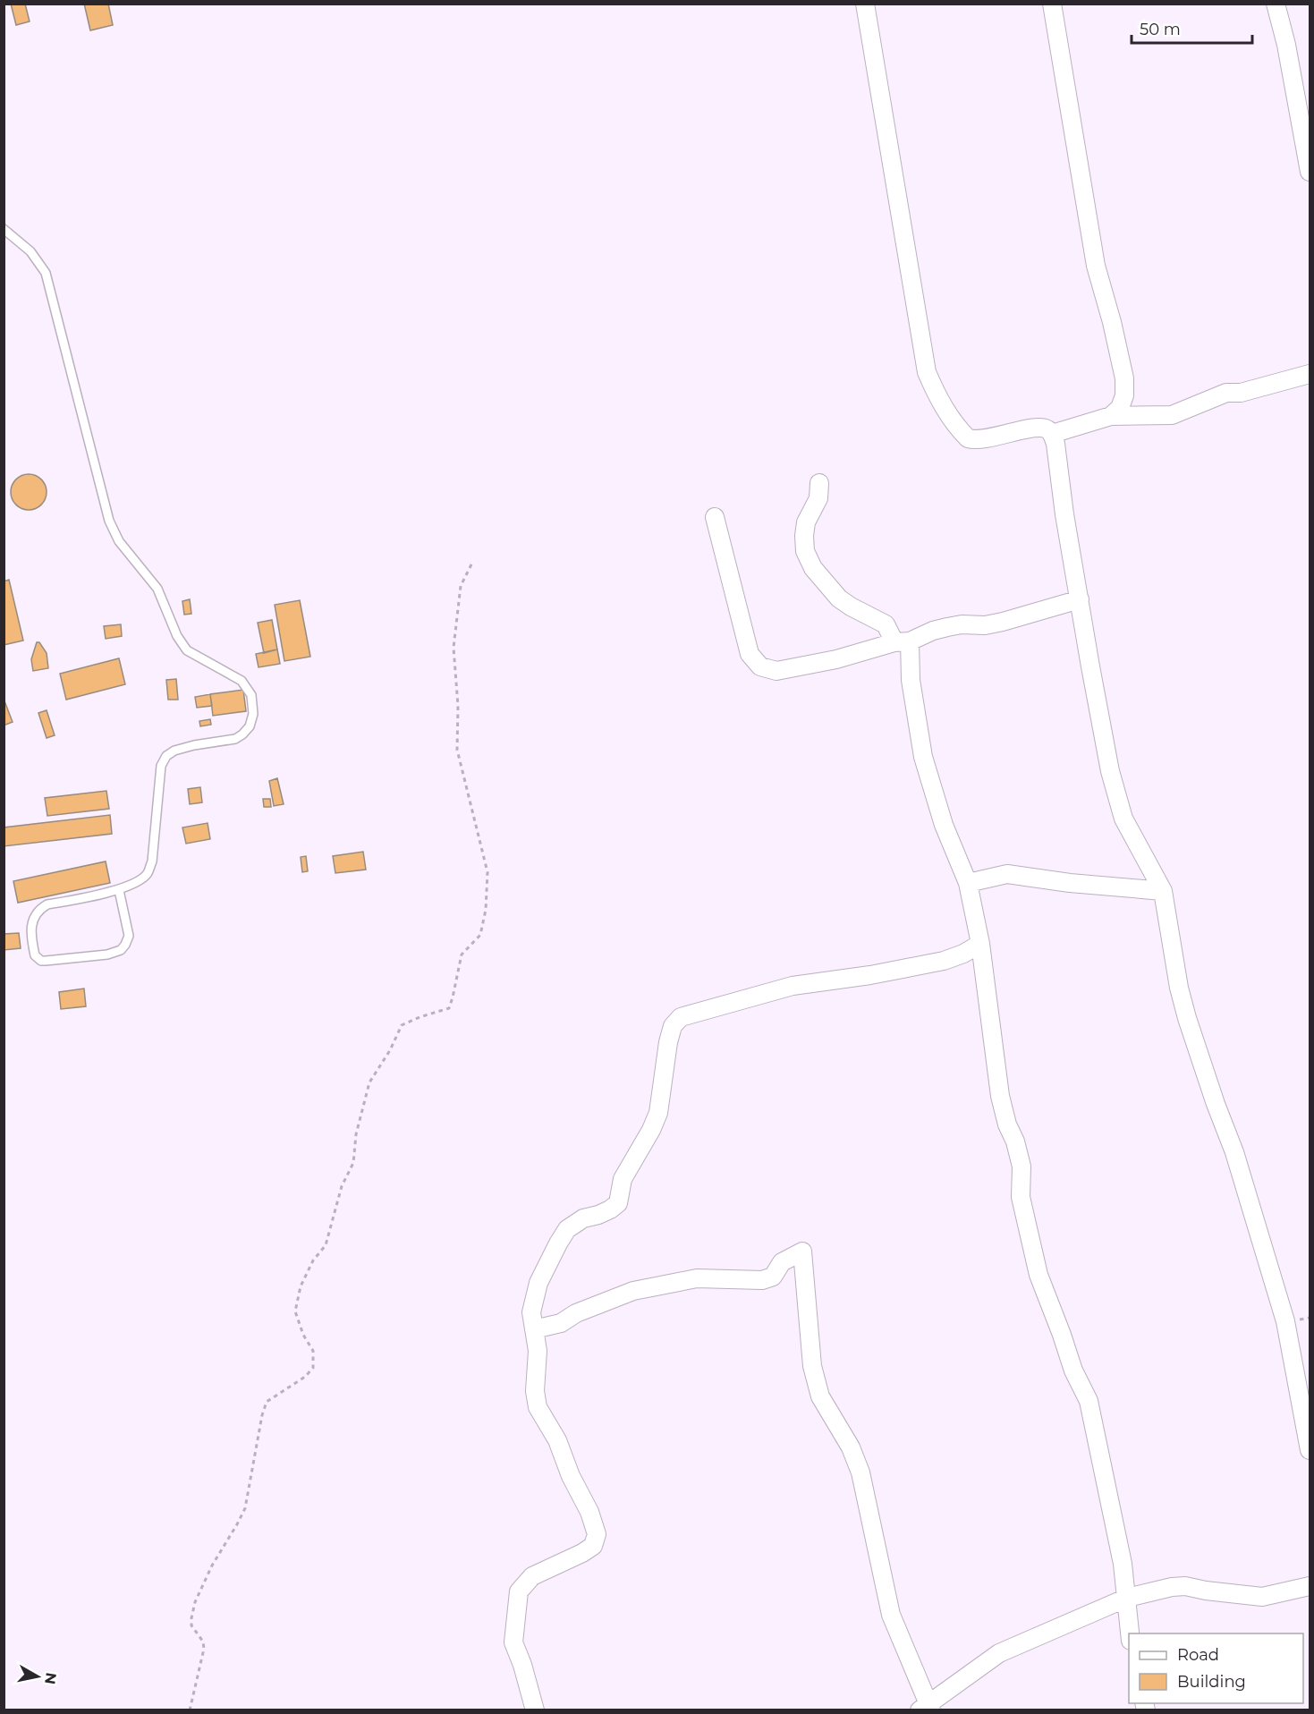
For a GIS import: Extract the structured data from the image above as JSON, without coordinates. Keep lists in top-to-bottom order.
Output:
{
  "legend": ["Road", "Building"],
  "scale_bar": "50 m",
  "north": "right"
}
